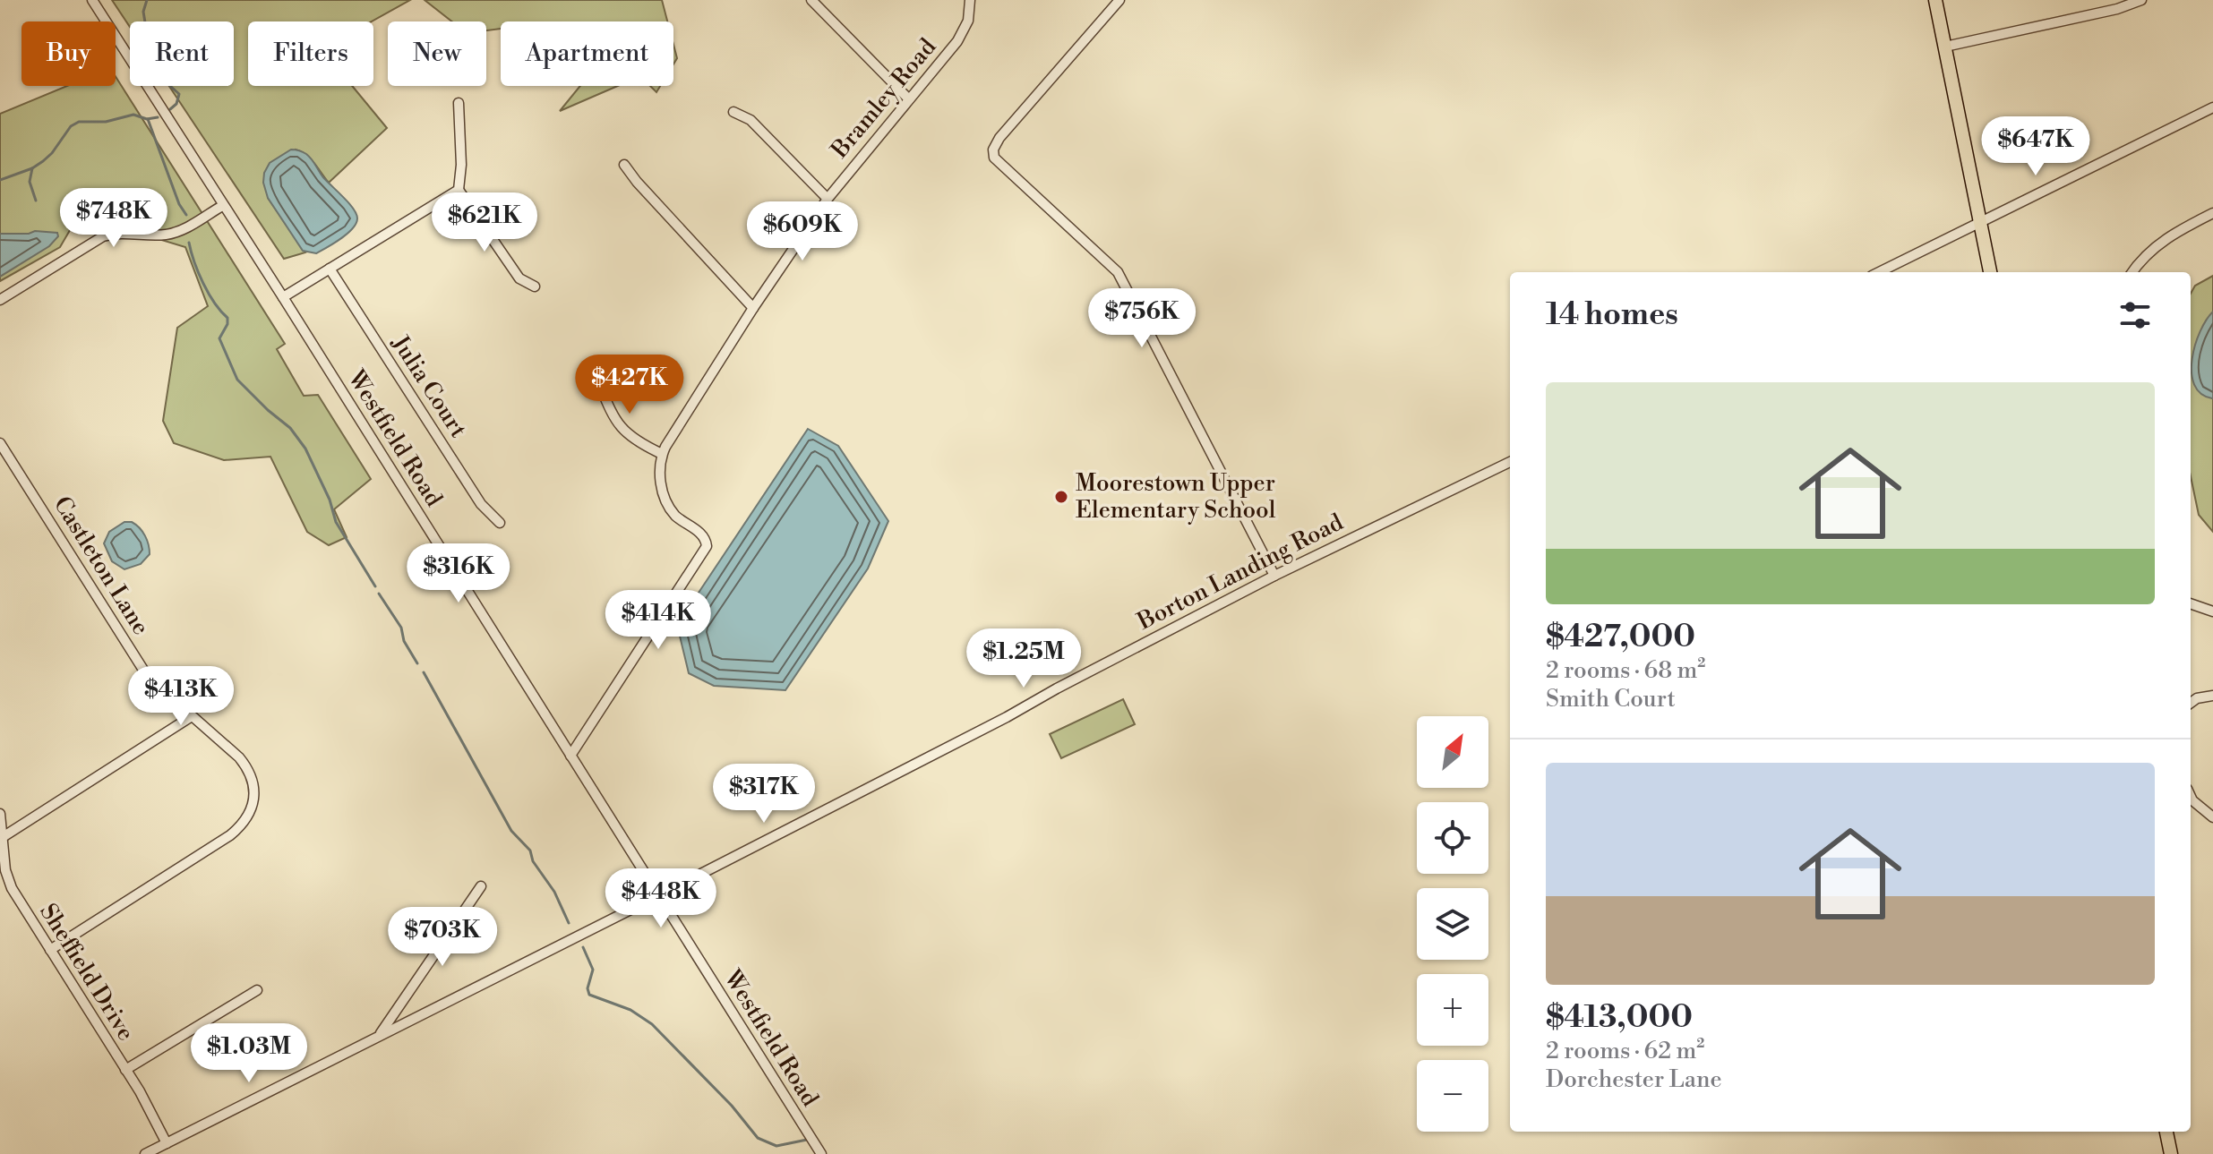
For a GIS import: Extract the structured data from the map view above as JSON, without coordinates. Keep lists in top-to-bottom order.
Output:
{
  "streets": {
    "street": [
      "Bramley Road",
      "Julia Court",
      "Westfield Road",
      "Castleton Lane",
      "Borton Landing Road",
      "Sheffield Drive"
    ]
  },
  "crossings": [
    ["Westfield Road", "Borton Landing Road"],
    ["Castleton Lane", "Sheffield Drive"],
    ["Borton Landing Road", "Sheffield Drive"]
  ],
  "places": ["Moorestown Upper Elementary School"],
  "north": "top right",
  "page": {
    "chip": [
      "Buy",
      "Rent",
      "Filters",
      "New",
      "Apartment"
    ],
    "price": [
      "$647K",
      "$748K",
      "$621K",
      "$609K",
      "$756K",
      "$427K",
      "$316K",
      "$414K",
      "$1.25M",
      "$413K",
      "$317K",
      "$448K",
      "$703K",
      "$1.03M"
    ],
    "heading": "14 homes",
    "list": [
      {
        "name": "$427,000",
        "note": "2 rooms · 68 m² · Smith Court"
      },
      {
        "name": "$413,000",
        "note": "2 rooms · 62 m² · Dorchester Lane"
      }
    ],
    "map_buttons": ["+", "−"]
  }
}
